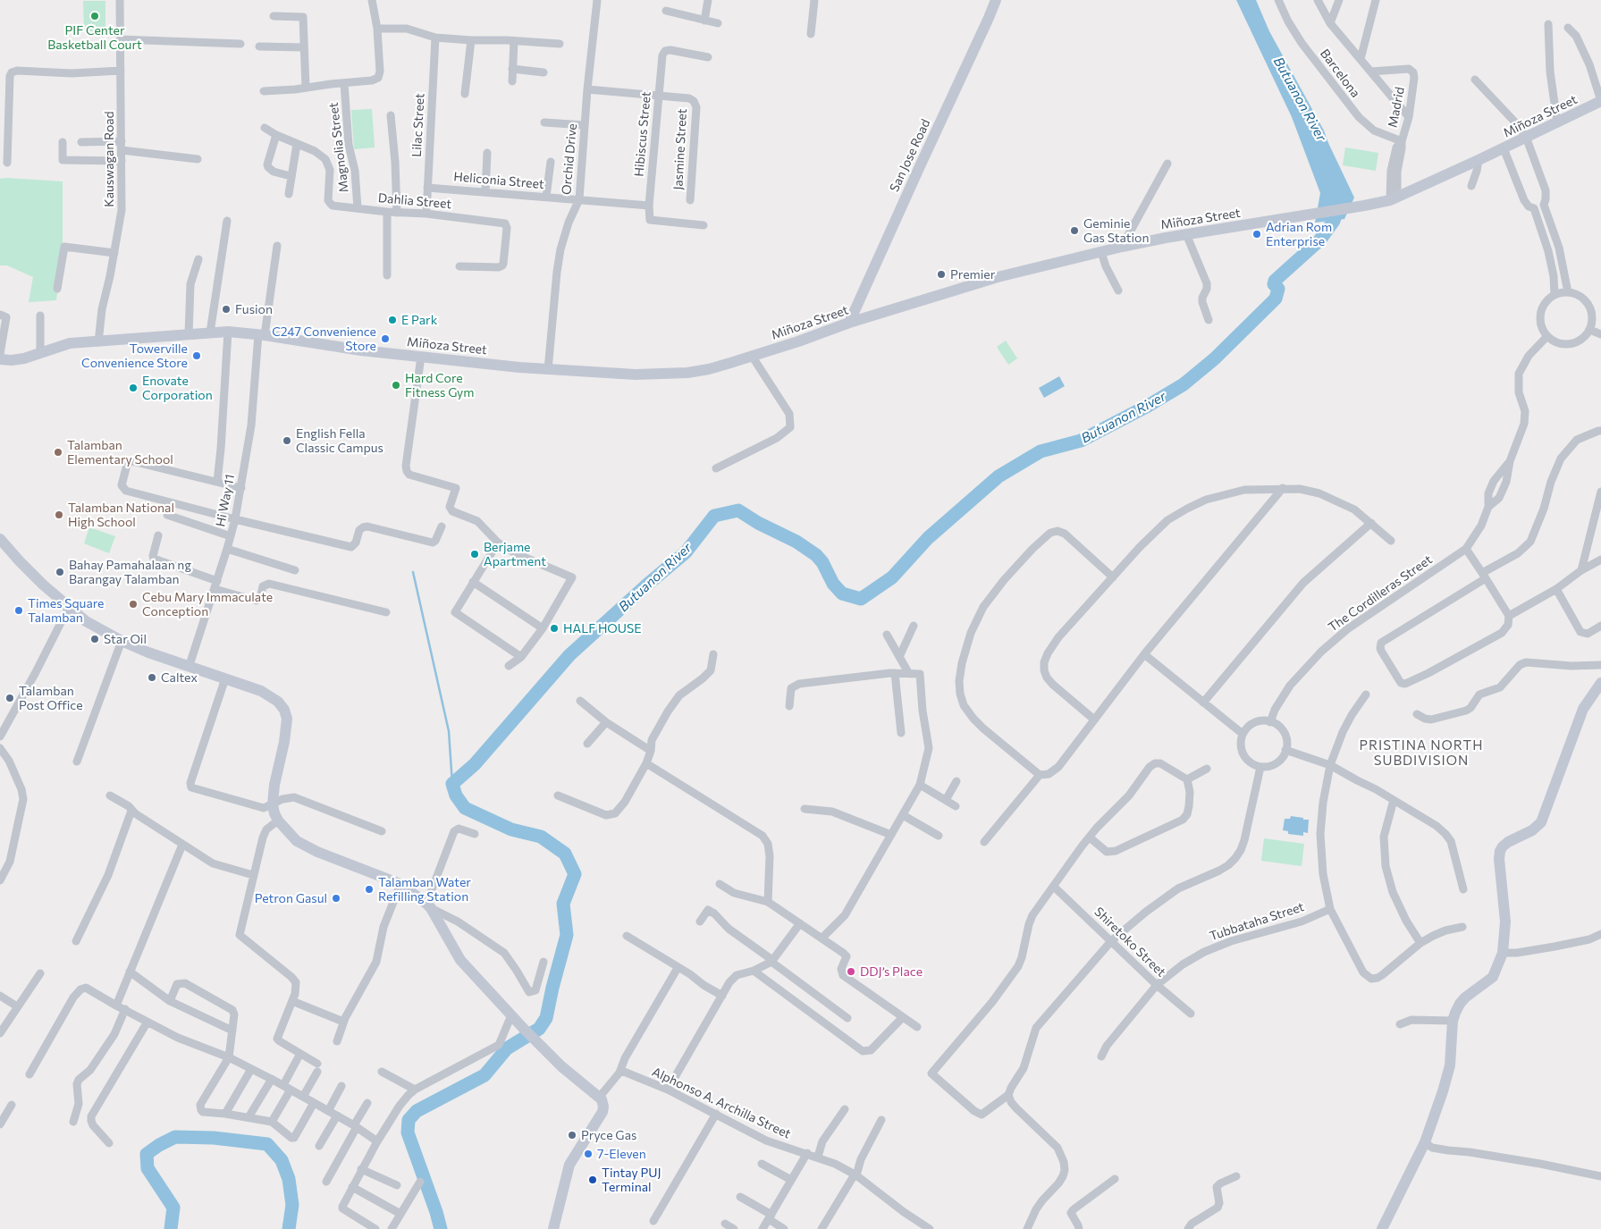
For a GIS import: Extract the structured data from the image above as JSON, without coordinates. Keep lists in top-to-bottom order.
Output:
{
  "streets": {
    "main road": ["Miñoza Street", "San Jose Road"],
    "street": [
      "Barcelona",
      "Madrid",
      "Lilac Street",
      "Hibiscus Street",
      "Magnolia Street",
      "Jasmine Street",
      "Kauswagan Road",
      "Orchid Drive",
      "Heliconia Street",
      "Dahlia Street",
      "Hi Way 11",
      "The Cordilleras Street",
      "Tubbataha Street",
      "Shiretoko Street",
      "Alphonso A. Archilla Street"
    ]
  },
  "crossings": [
    ["Barcelona", "Madrid"],
    ["Madrid", "Miñoza Street"],
    ["Miñoza Street", "San Jose Road"],
    ["Miñoza Street", "Kauswagan Road"],
    ["Miñoza Street", "Orchid Drive"],
    ["Miñoza Street", "Hi Way 11"],
    ["Lilac Street", "Heliconia Street"],
    ["Lilac Street", "Dahlia Street"],
    ["Hibiscus Street", "Jasmine Street"],
    ["Hibiscus Street", "Heliconia Street"],
    ["Magnolia Street", "Dahlia Street"],
    ["Orchid Drive", "Heliconia Street"],
    ["Tubbataha Street", "Shiretoko Street"]
  ],
  "districts": ["PRISTINA NORTH SUBDIVISION"],
  "water": ["Butuanon River"],
  "places": [
    "PIF Center Basketball Court",
    "Geminie Gas Station",
    "Adrian Rom Enterprise",
    "Premier",
    "Fusion",
    "E Park",
    "C247 Convenience Store",
    "Towerville Convenience Store",
    "Hard Core Fitness Gym",
    "Enovate Corporation",
    "English Fella Classic Campus",
    "Talamban Elementary School",
    "Talamban National High School",
    "Berjame Apartment",
    "Bahay Pamahalaan ng Barangay Talamban",
    "Cebu Mary Immaculate Conception",
    "Times Square Talamban",
    "HALF HOUSE",
    "Star Oil",
    "Caltex",
    "Talamban Post Office",
    "Talamban Water Refilling Station",
    "Petron Gasul",
    "DDJ’s Place",
    "Pryce Gas",
    "7-Eleven",
    "Tintay PUJ Terminal"
  ]
}
